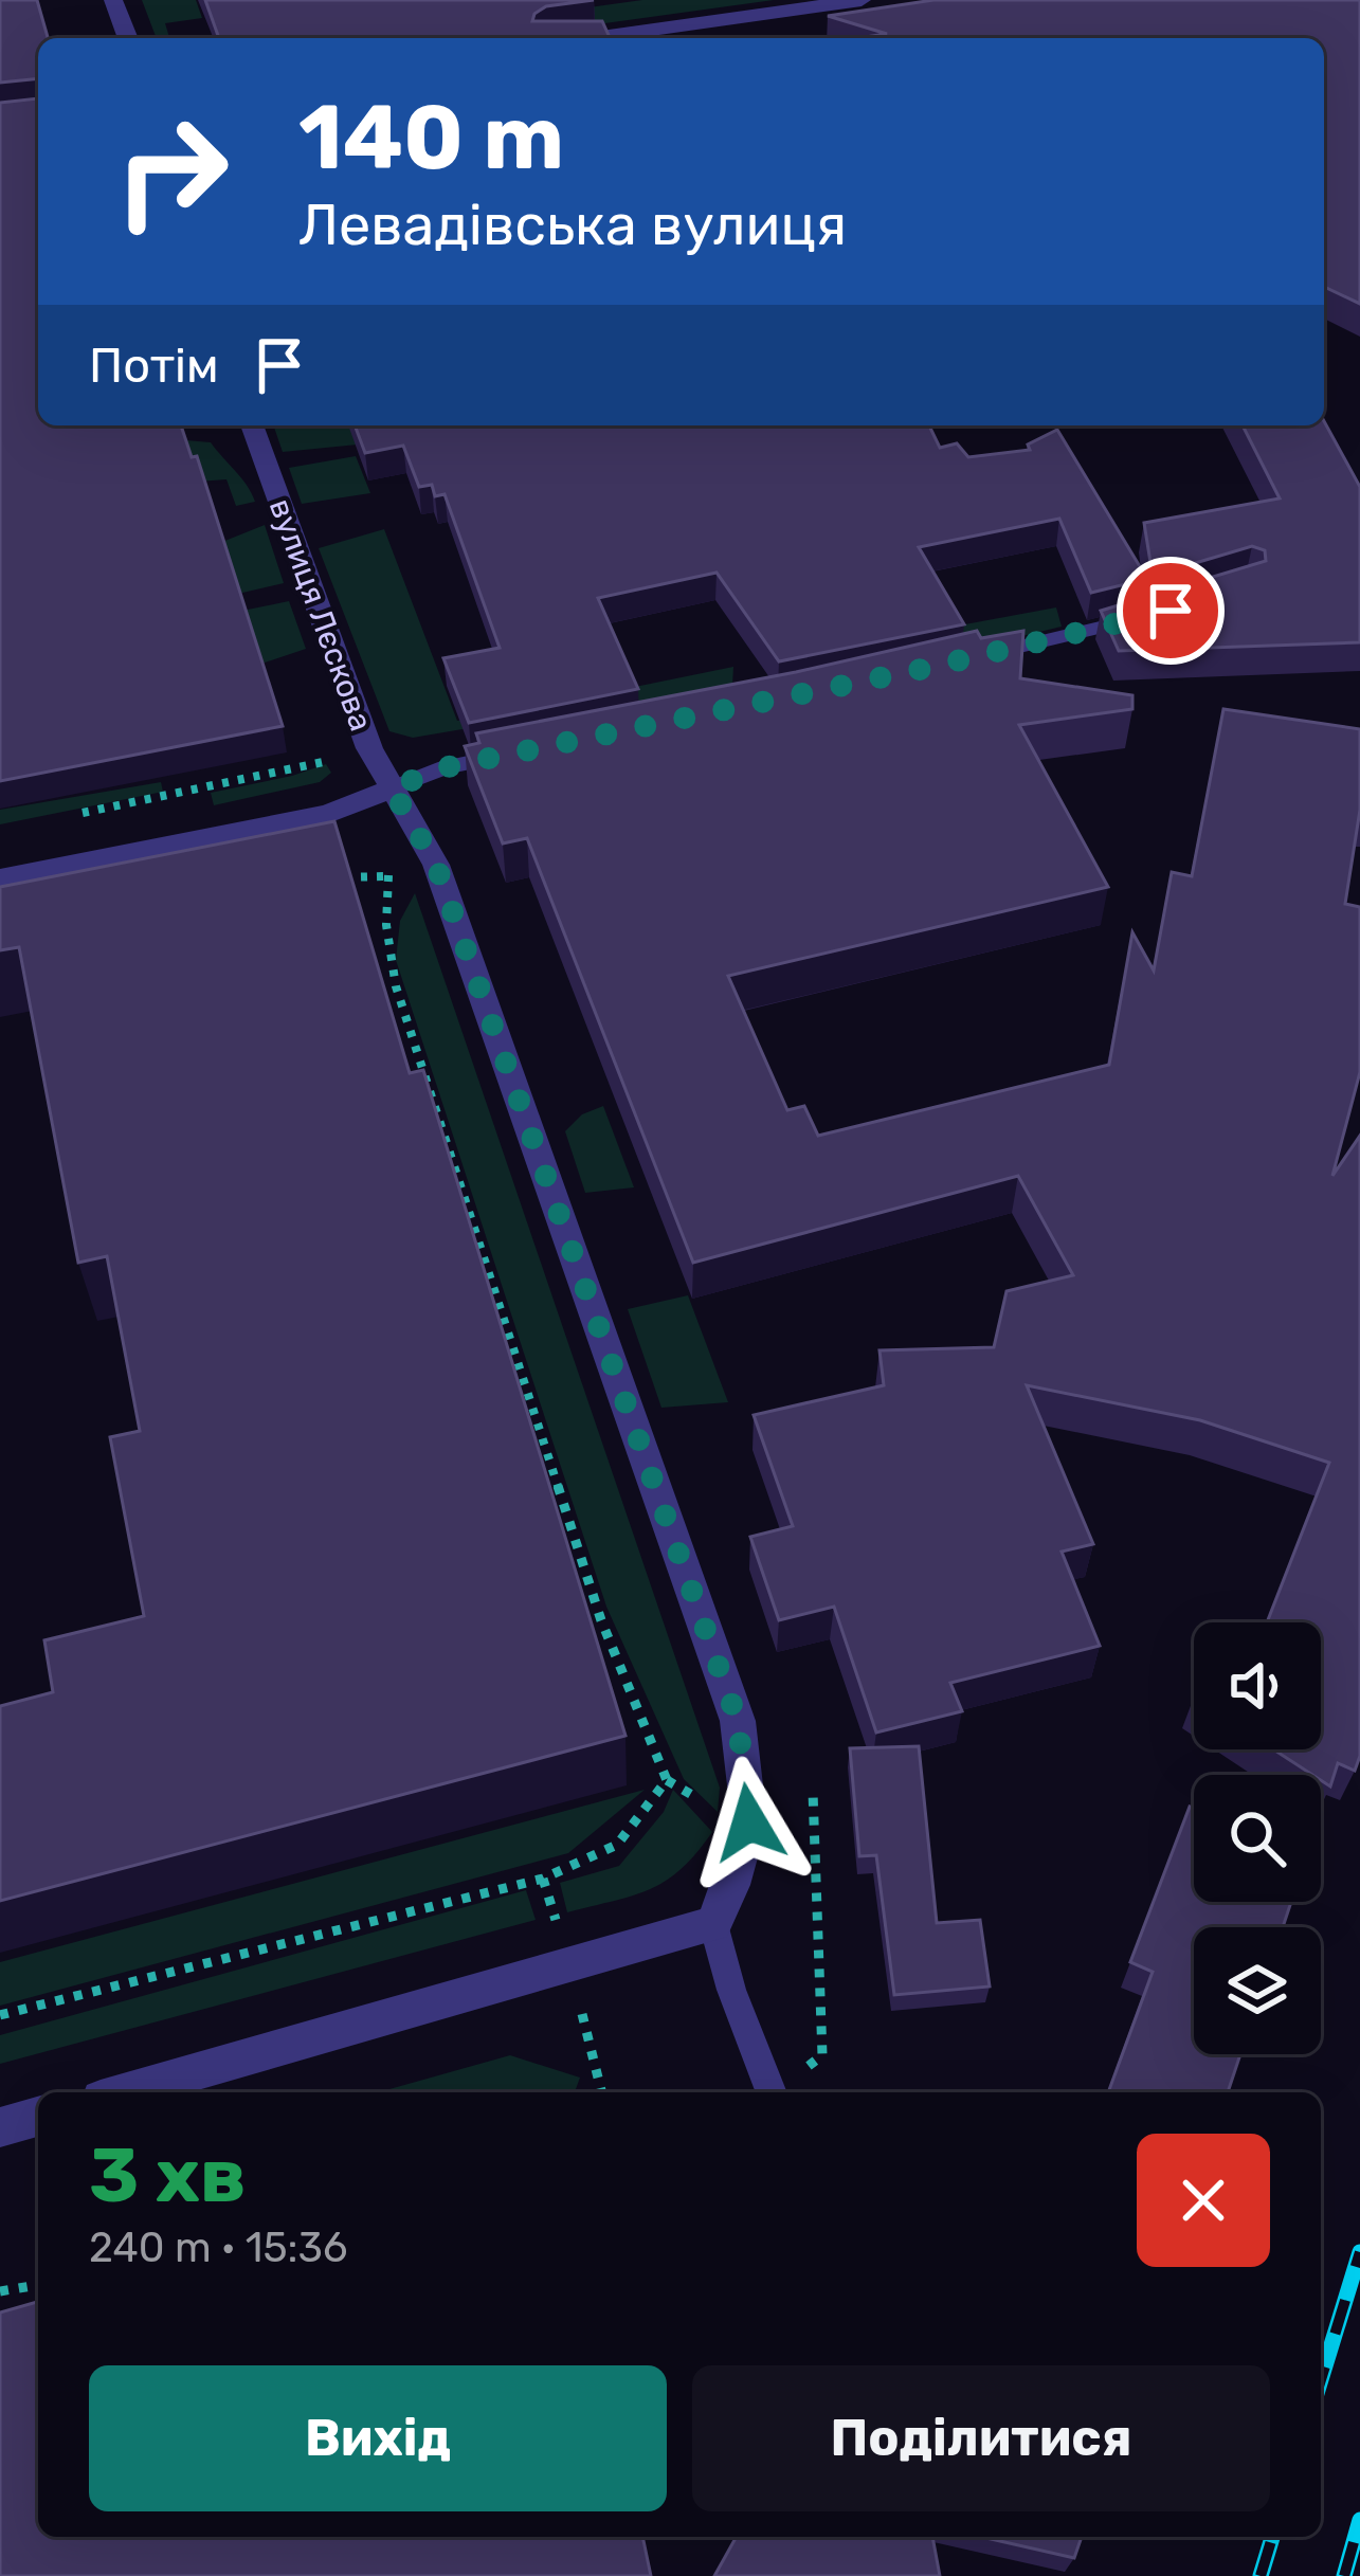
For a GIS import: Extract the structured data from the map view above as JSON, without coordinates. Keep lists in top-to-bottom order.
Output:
{
  "streets": {
    "street": ["вулиця Лєскова"]
  },
  "page": {
    "turn": ["140 m", "Левадівська вулиця"],
    "then": "Потім",
    "heading": ["3 хв", "240 m · 15:36"],
    "buttons": ["Вихід", "Поділитися"]
  }
}
